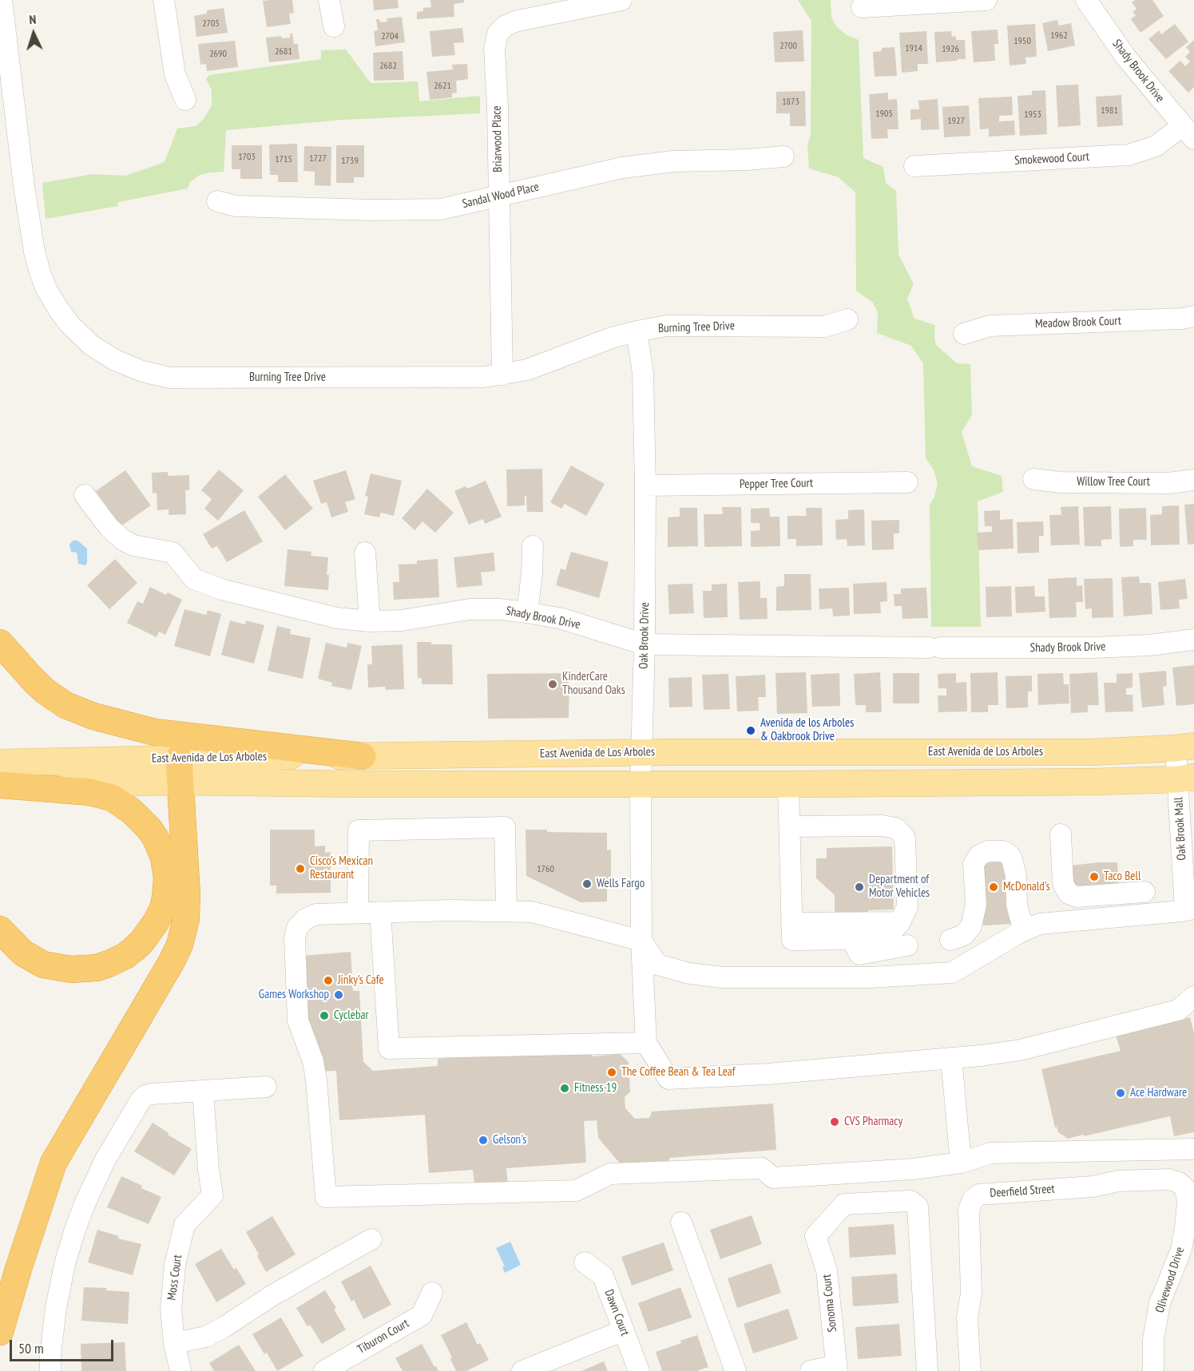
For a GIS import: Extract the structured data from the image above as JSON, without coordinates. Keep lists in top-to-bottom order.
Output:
{
  "streets": {
    "main road": ["East Avenida de Los Arboles"],
    "street": [
      "Shady Brook Drive",
      "Briarwood Place",
      "Smokewood Court",
      "Sandal Wood Place",
      "Meadow Brook Court",
      "Burning Tree Drive",
      "Willow Tree Court",
      "Pepper Tree Court",
      "Oak Brook Drive",
      "Oak Brook Mall",
      "Deerfield Street",
      "Moss Court",
      "Olivewood Drive",
      "Sonoma Court",
      "Dawn Court",
      "Tiburon Court"
    ]
  },
  "crossings": [
    ["Shady Brook Drive", "Smokewood Court"],
    ["Shady Brook Drive", "Oak Brook Drive"],
    ["Briarwood Place", "Sandal Wood Place"],
    ["Briarwood Place", "Burning Tree Drive"],
    ["Burning Tree Drive", "Oak Brook Drive"],
    ["Pepper Tree Court", "Oak Brook Drive"],
    ["Oak Brook Drive", "East Avenida de Los Arboles"],
    ["East Avenida de Los Arboles", "Oak Brook Mall"],
    ["Deerfield Street", "Olivewood Drive"]
  ],
  "places": [
    "KinderCare Thousand Oaks",
    "Avenida de los Arboles & Oakbrook Drive",
    "Cisco's Mexican Restaurant",
    "Taco Bell",
    "Wells Fargo",
    "Department of Motor Vehicles",
    "McDonald's",
    "Jinky's Cafe",
    "Games Workshop",
    "Cyclebar",
    "The Coffee Bean & Tea Leaf",
    "Fitness 19",
    "Ace Hardware",
    "CVS Pharmacy",
    "Gelson's"
  ],
  "house_numbers": [
    "2705",
    "1962",
    "2704",
    "1950",
    "2700",
    "1914",
    "1926",
    "2681",
    "2690",
    "2682",
    "2621",
    "1873",
    "1981",
    "1905",
    "1953",
    "1927",
    "1703",
    "1727",
    "1715",
    "1739",
    "1760"
  ],
  "scale_bar": "50 m",
  "north": "top"
}
